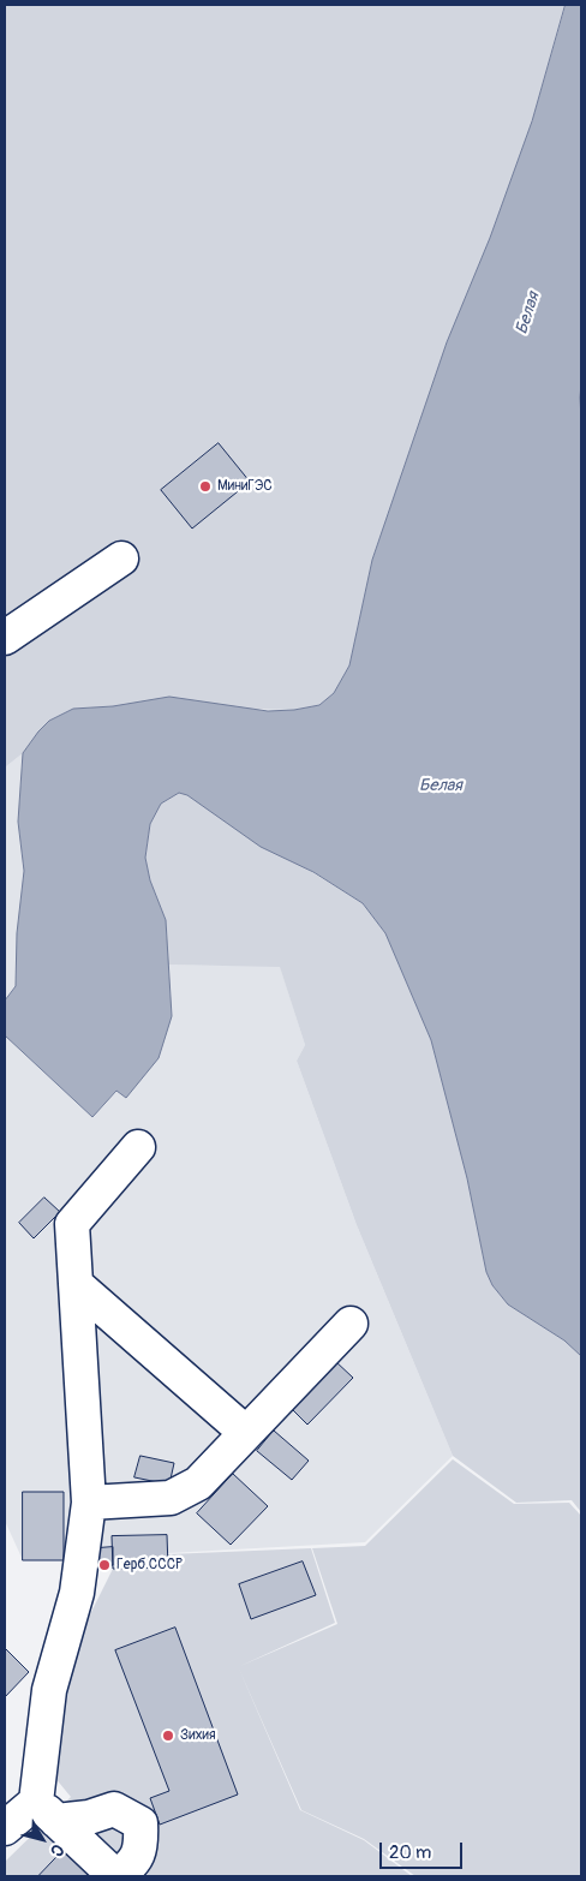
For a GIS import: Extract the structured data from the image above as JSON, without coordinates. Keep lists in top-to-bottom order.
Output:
{
  "water": ["Белая"],
  "places": ["МиниГЭС", "Герб СССР", "Зихия"],
  "scale_bar": "20 m",
  "north": "bottom right"
}
